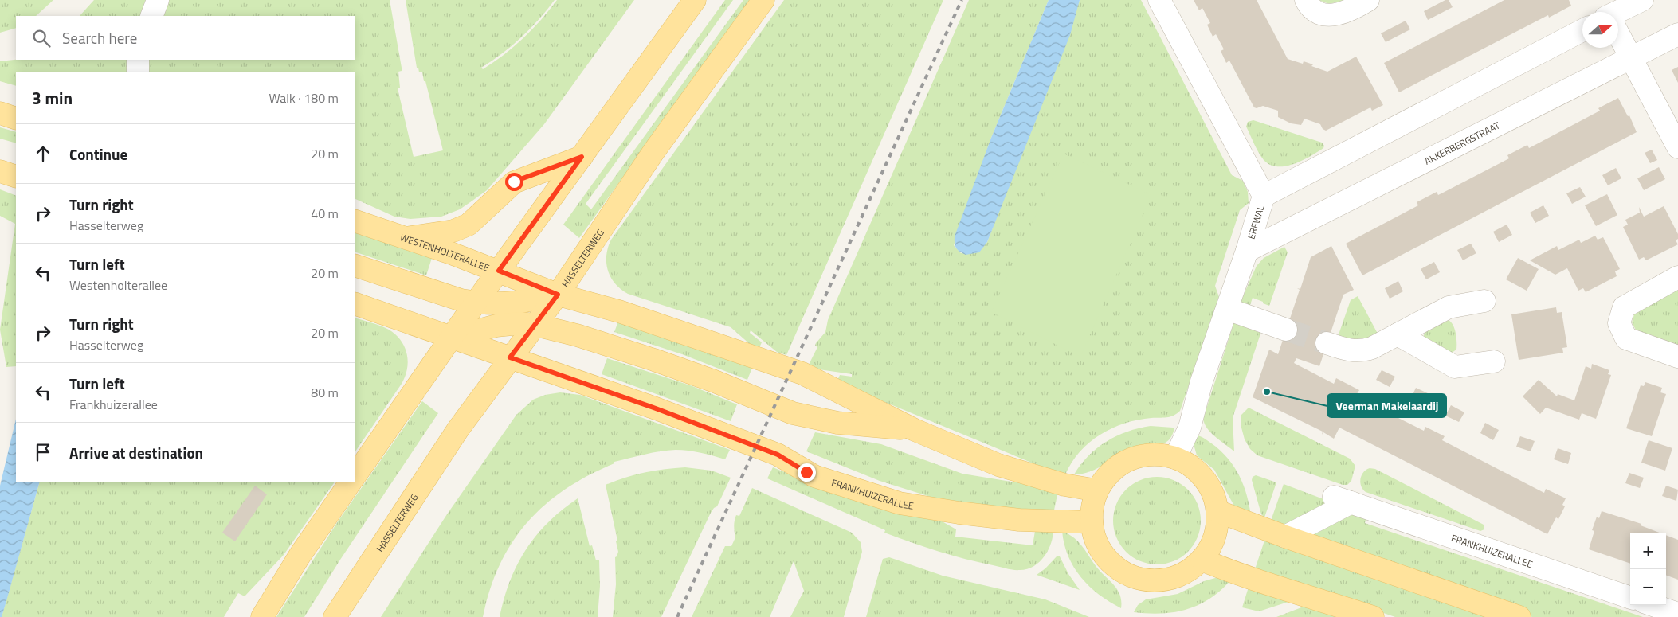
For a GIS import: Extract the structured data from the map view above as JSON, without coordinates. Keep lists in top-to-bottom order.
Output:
{
  "streets": {
    "main road": ["WESTENHOLTERALLEE", "HASSELTERWEG", "FRANKHUIZERALLEE"],
    "street": ["AKKERBERGSTRAAT", "ERFWAL"]
  },
  "crossings": [
    ["AKKERBERGSTRAAT", "ERFWAL"],
    ["ERFWAL", "FRANKHUIZERALLEE"],
    ["WESTENHOLTERALLEE", "HASSELTERWEG"],
    ["HASSELTERWEG", "FRANKHUIZERALLEE"]
  ],
  "places": ["Veerman Makelaardij"],
  "north": "right",
  "page": {
    "search": "Search here",
    "heading": ["3 min", "Walk · 180 m"],
    "list": [
      ["Continue", "20 m"],
      ["Turn right", "Hasselterweg", "40 m"],
      ["Turn left", "Westenholterallee", "20 m"],
      ["Turn right", "Hasselterweg", "20 m"],
      ["Turn left", "Frankhuizerallee", "80 m"],
      "Arrive at destination"
    ],
    "map_buttons": ["+", "−"]
  }
}
